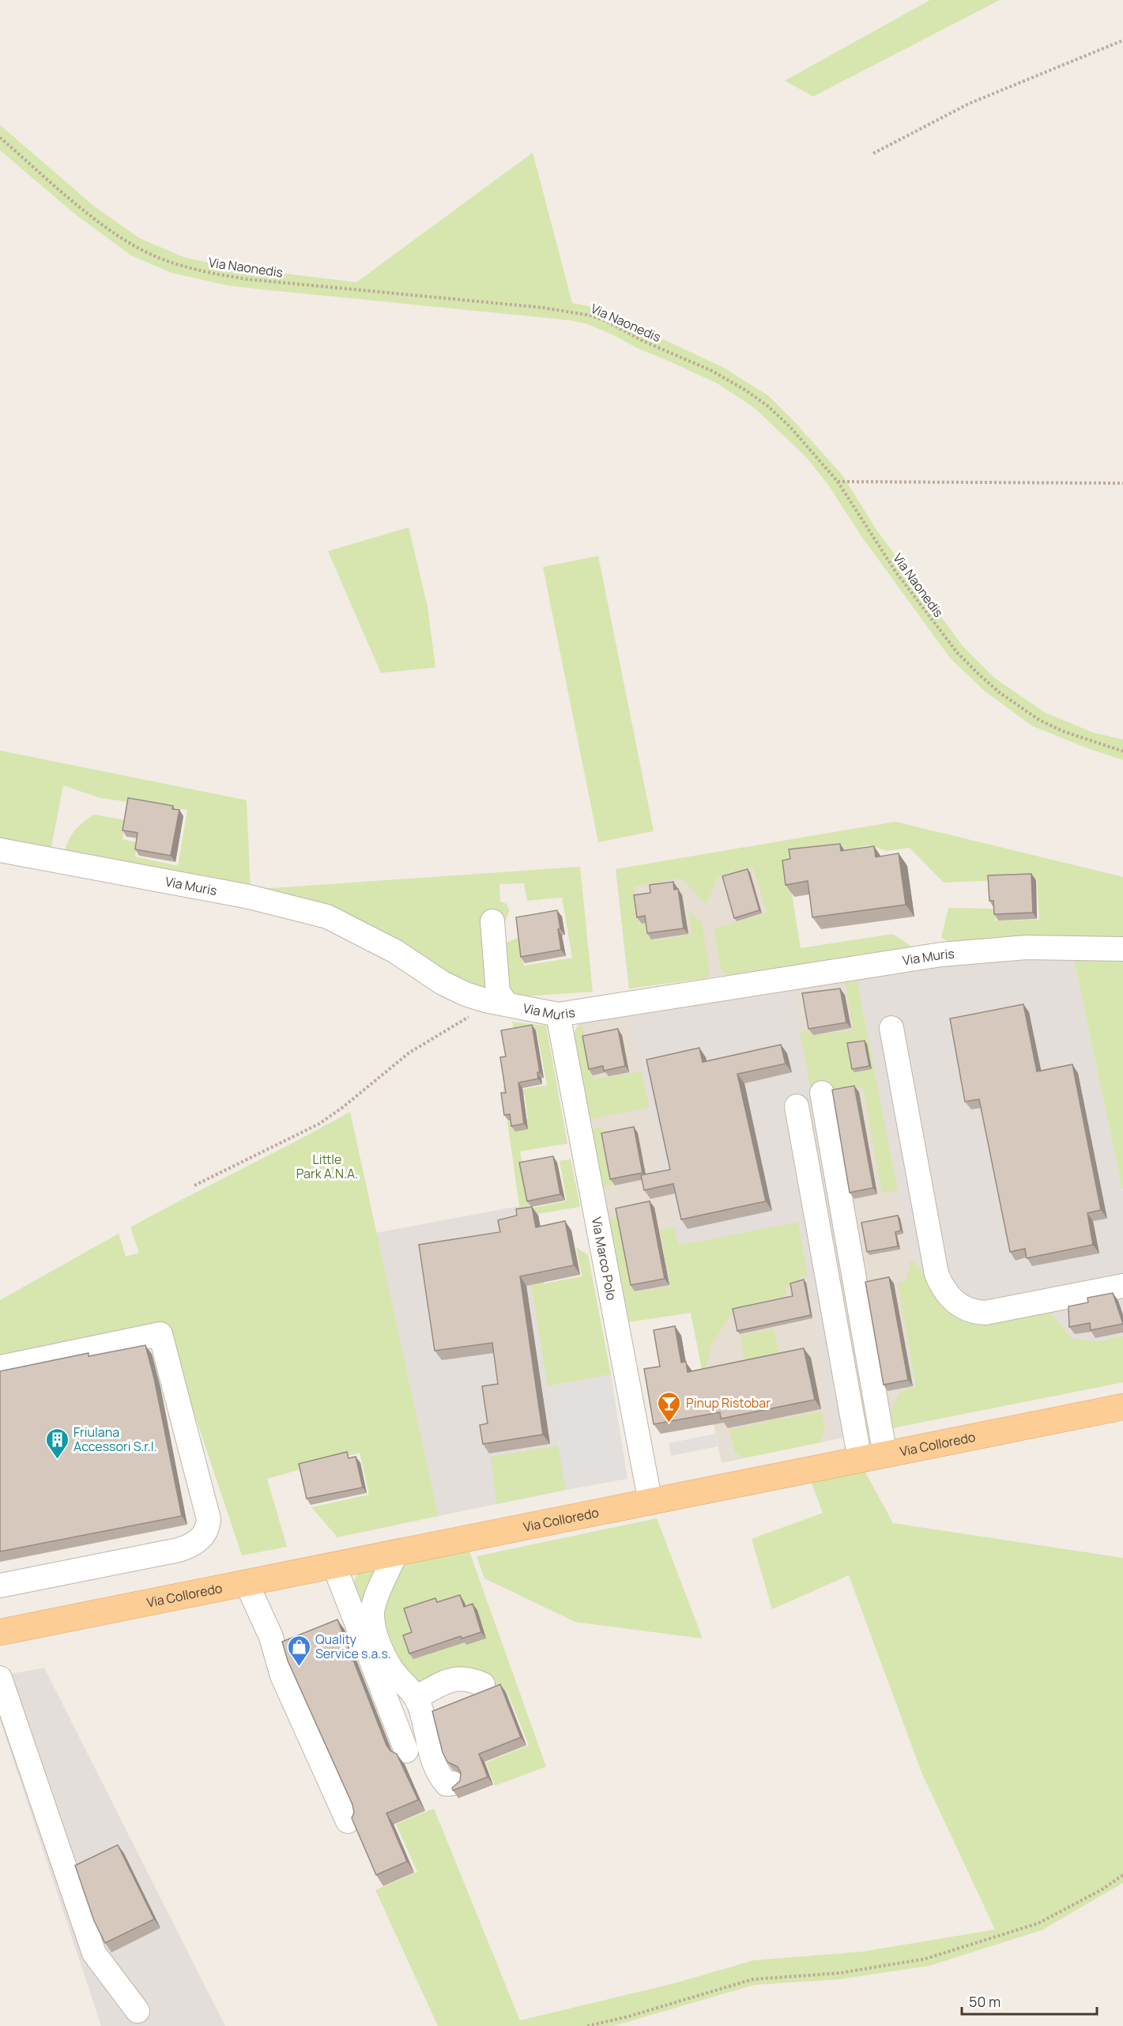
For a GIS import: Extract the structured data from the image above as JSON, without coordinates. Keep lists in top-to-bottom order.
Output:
{
  "streets": {
    "main road": ["Via Colloredo"],
    "street": ["Via Muris", "Via Marco Polo"],
    "path": ["Via Naonedis"]
  },
  "crossings": [
    ["Via Muris", "Via Marco Polo"],
    ["Via Marco Polo", "Via Colloredo"]
  ],
  "parks": ["Little Park A.N.A."],
  "places": {
    "bar": ["Pinup Ristobar"],
    "building": ["Friulana Accessori S.r.l."],
    "shop": ["Quality Service s.a.s."]
  },
  "scale_bar": "50 m"
}
